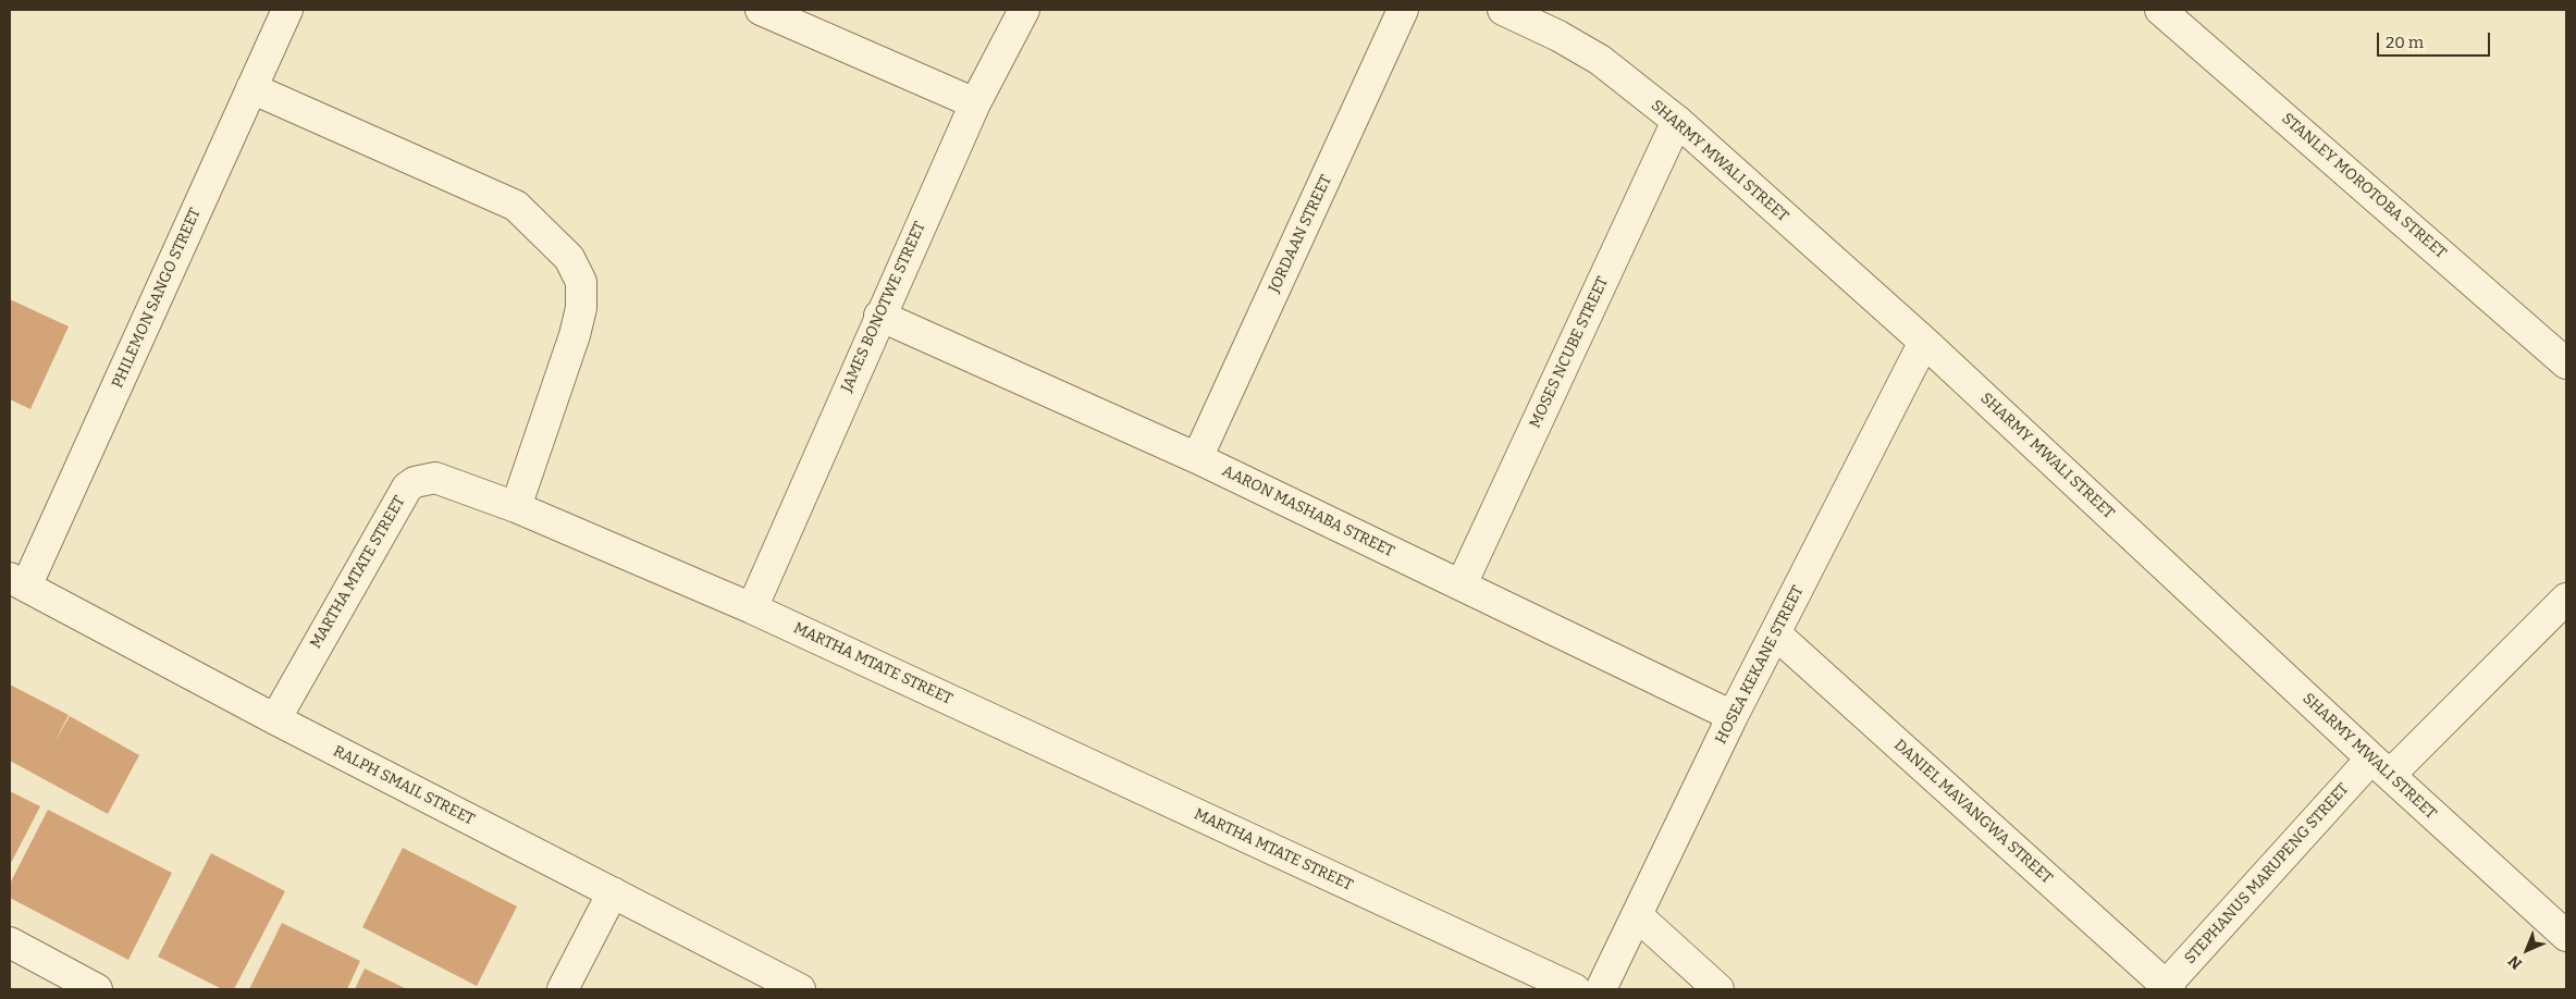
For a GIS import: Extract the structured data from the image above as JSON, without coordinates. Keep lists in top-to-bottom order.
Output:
{
  "streets": {
    "street": [
      "SHARMY MWALI STREET",
      "STANLEY MOROTOBA STREET",
      "JORDAAN STREET",
      "PHILEMON SANGO STREET",
      "JAMES BONOTWE STREET",
      "MOSES NCUBE STREET",
      "AARON MASHABA STREET",
      "MARTHA MTATE STREET",
      "HOSEA KEKANE STREET",
      "RALPH SMAIL STREET",
      "DANIEL MAVANGWA STREET",
      "STEPHANUS MARUPENG STREET"
    ]
  },
  "crossings": [
    ["SHARMY MWALI STREET", "MOSES NCUBE STREET"],
    ["SHARMY MWALI STREET", "HOSEA KEKANE STREET"],
    ["SHARMY MWALI STREET", "STEPHANUS MARUPENG STREET"],
    ["JORDAAN STREET", "AARON MASHABA STREET"],
    ["PHILEMON SANGO STREET", "RALPH SMAIL STREET"],
    ["JAMES BONOTWE STREET", "AARON MASHABA STREET"],
    ["JAMES BONOTWE STREET", "MARTHA MTATE STREET"],
    ["MOSES NCUBE STREET", "AARON MASHABA STREET"],
    ["AARON MASHABA STREET", "HOSEA KEKANE STREET"],
    ["MARTHA MTATE STREET", "RALPH SMAIL STREET"],
    ["HOSEA KEKANE STREET", "DANIEL MAVANGWA STREET"],
    ["DANIEL MAVANGWA STREET", "STEPHANUS MARUPENG STREET"]
  ],
  "scale_bar": "20 m",
  "north": "bottom left"
}
